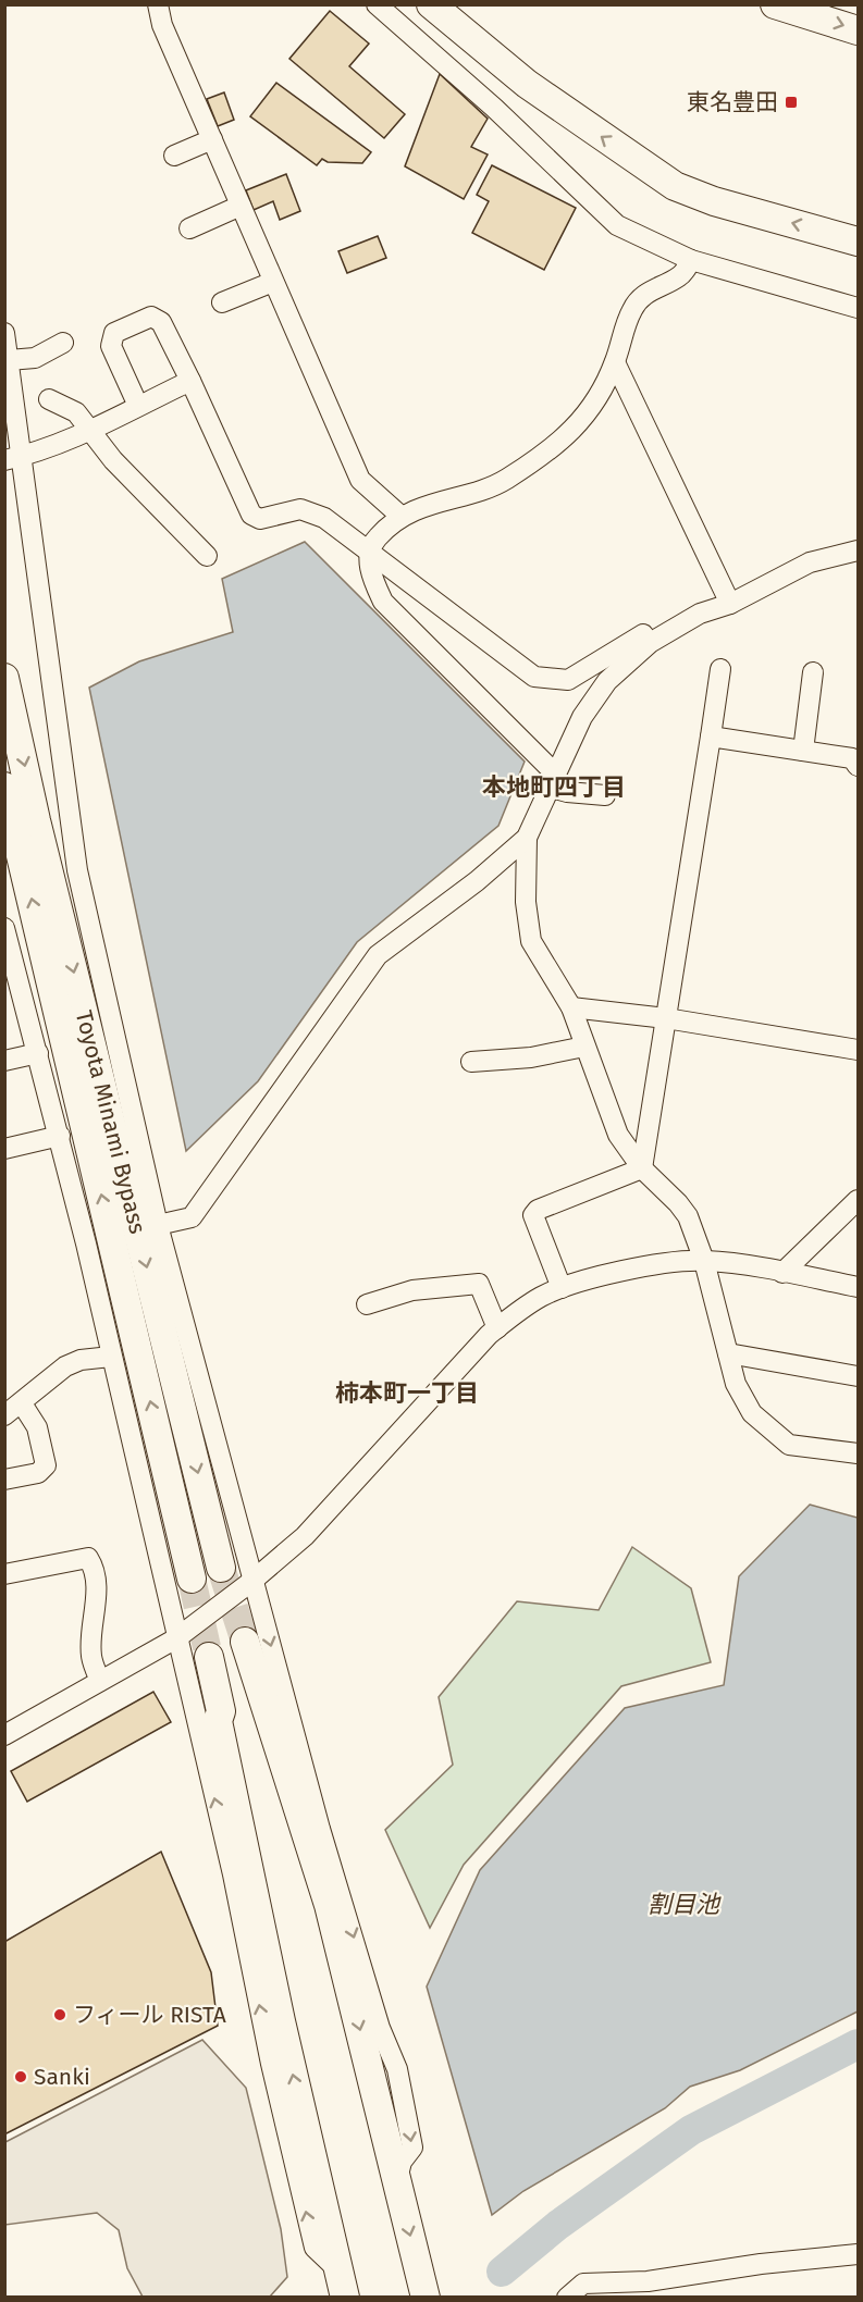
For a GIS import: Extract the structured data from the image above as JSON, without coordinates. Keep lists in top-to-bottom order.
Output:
{
  "streets": {
    "highway": ["Toyota Minami Bypass"]
  },
  "districts": ["本地町四丁目", "柿本町一丁目"],
  "water": ["割目池"],
  "places": {
    "transit": ["東名豊田"],
    "other": ["フィール RISTA", "Sanki"]
  }
}
